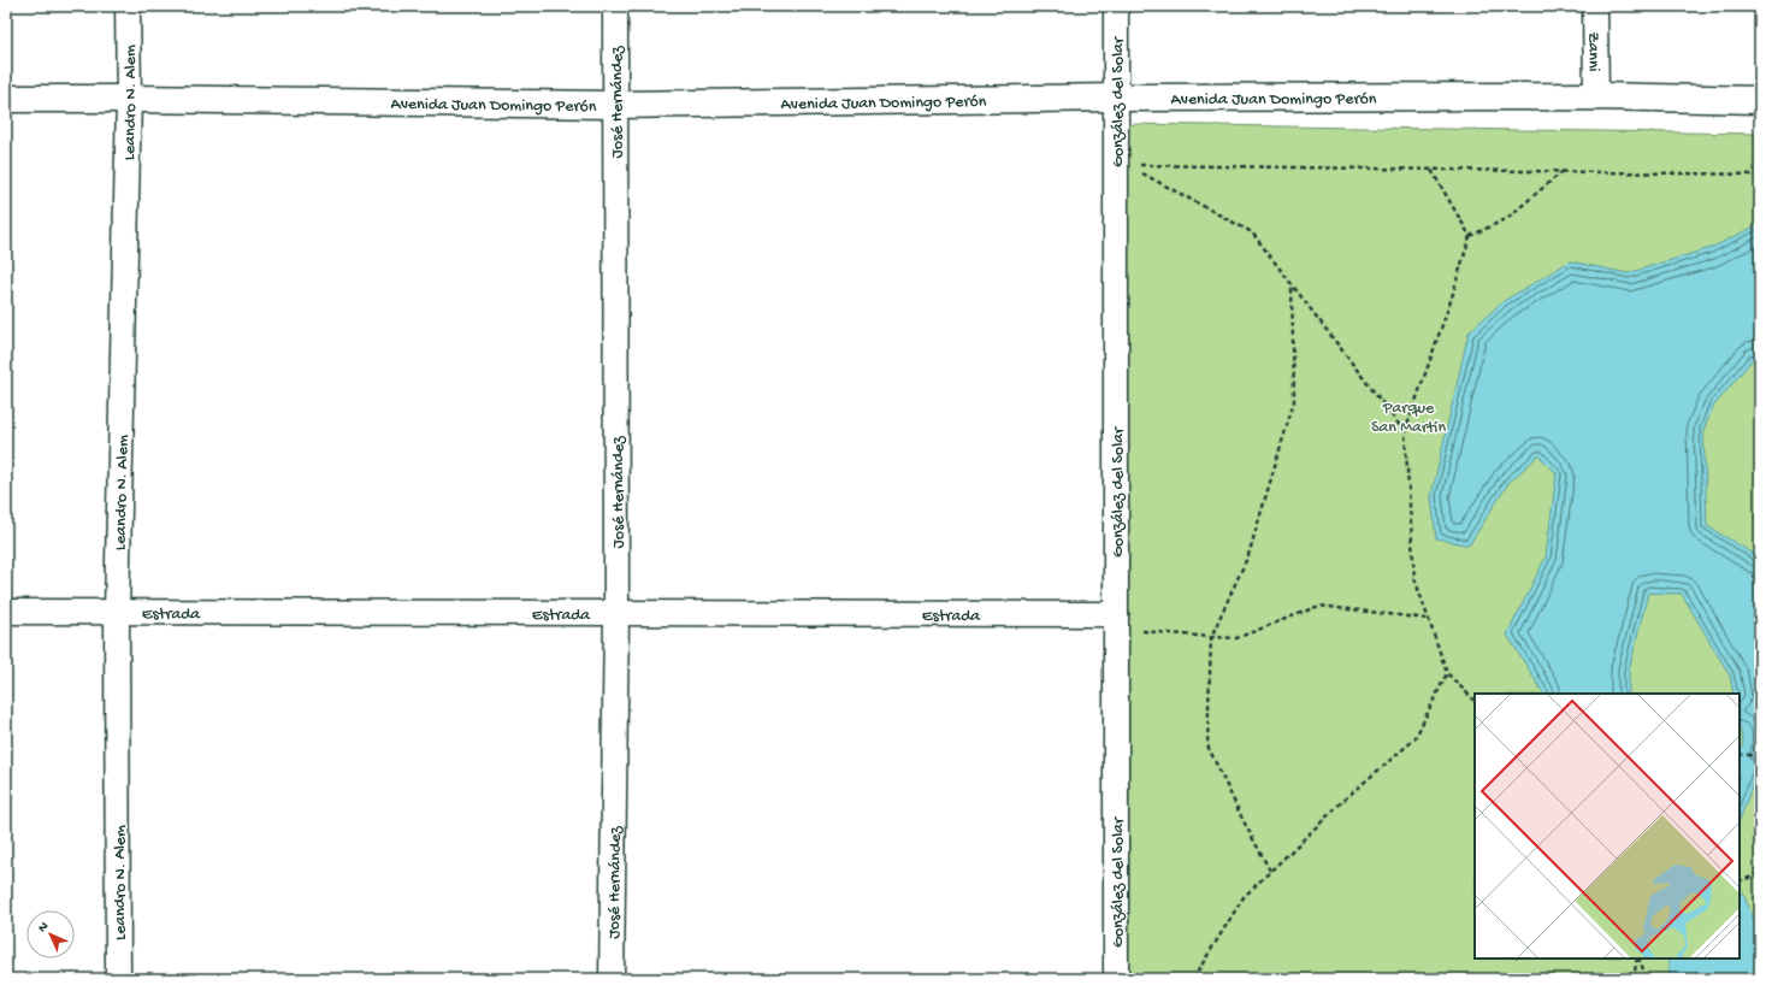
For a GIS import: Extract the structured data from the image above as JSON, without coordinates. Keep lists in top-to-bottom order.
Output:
{
  "streets": {
    "main road": ["Avenida Juan Domingo Perón"],
    "street": [
      "Zanni",
      "Leandro N. Alem",
      "José Hernández",
      "González del Solar",
      "Estrada"
    ]
  },
  "crossings": [
    ["Zanni", "Avenida Juan Domingo Perón"],
    ["Avenida Juan Domingo Perón", "Leandro N. Alem"],
    ["Avenida Juan Domingo Perón", "José Hernández"],
    ["Avenida Juan Domingo Perón", "González del Solar"],
    ["Leandro N. Alem", "Estrada"],
    ["José Hernández", "Estrada"],
    ["González del Solar", "Estrada"]
  ],
  "parks": ["Parque San Martín"],
  "north": "top left"
}
